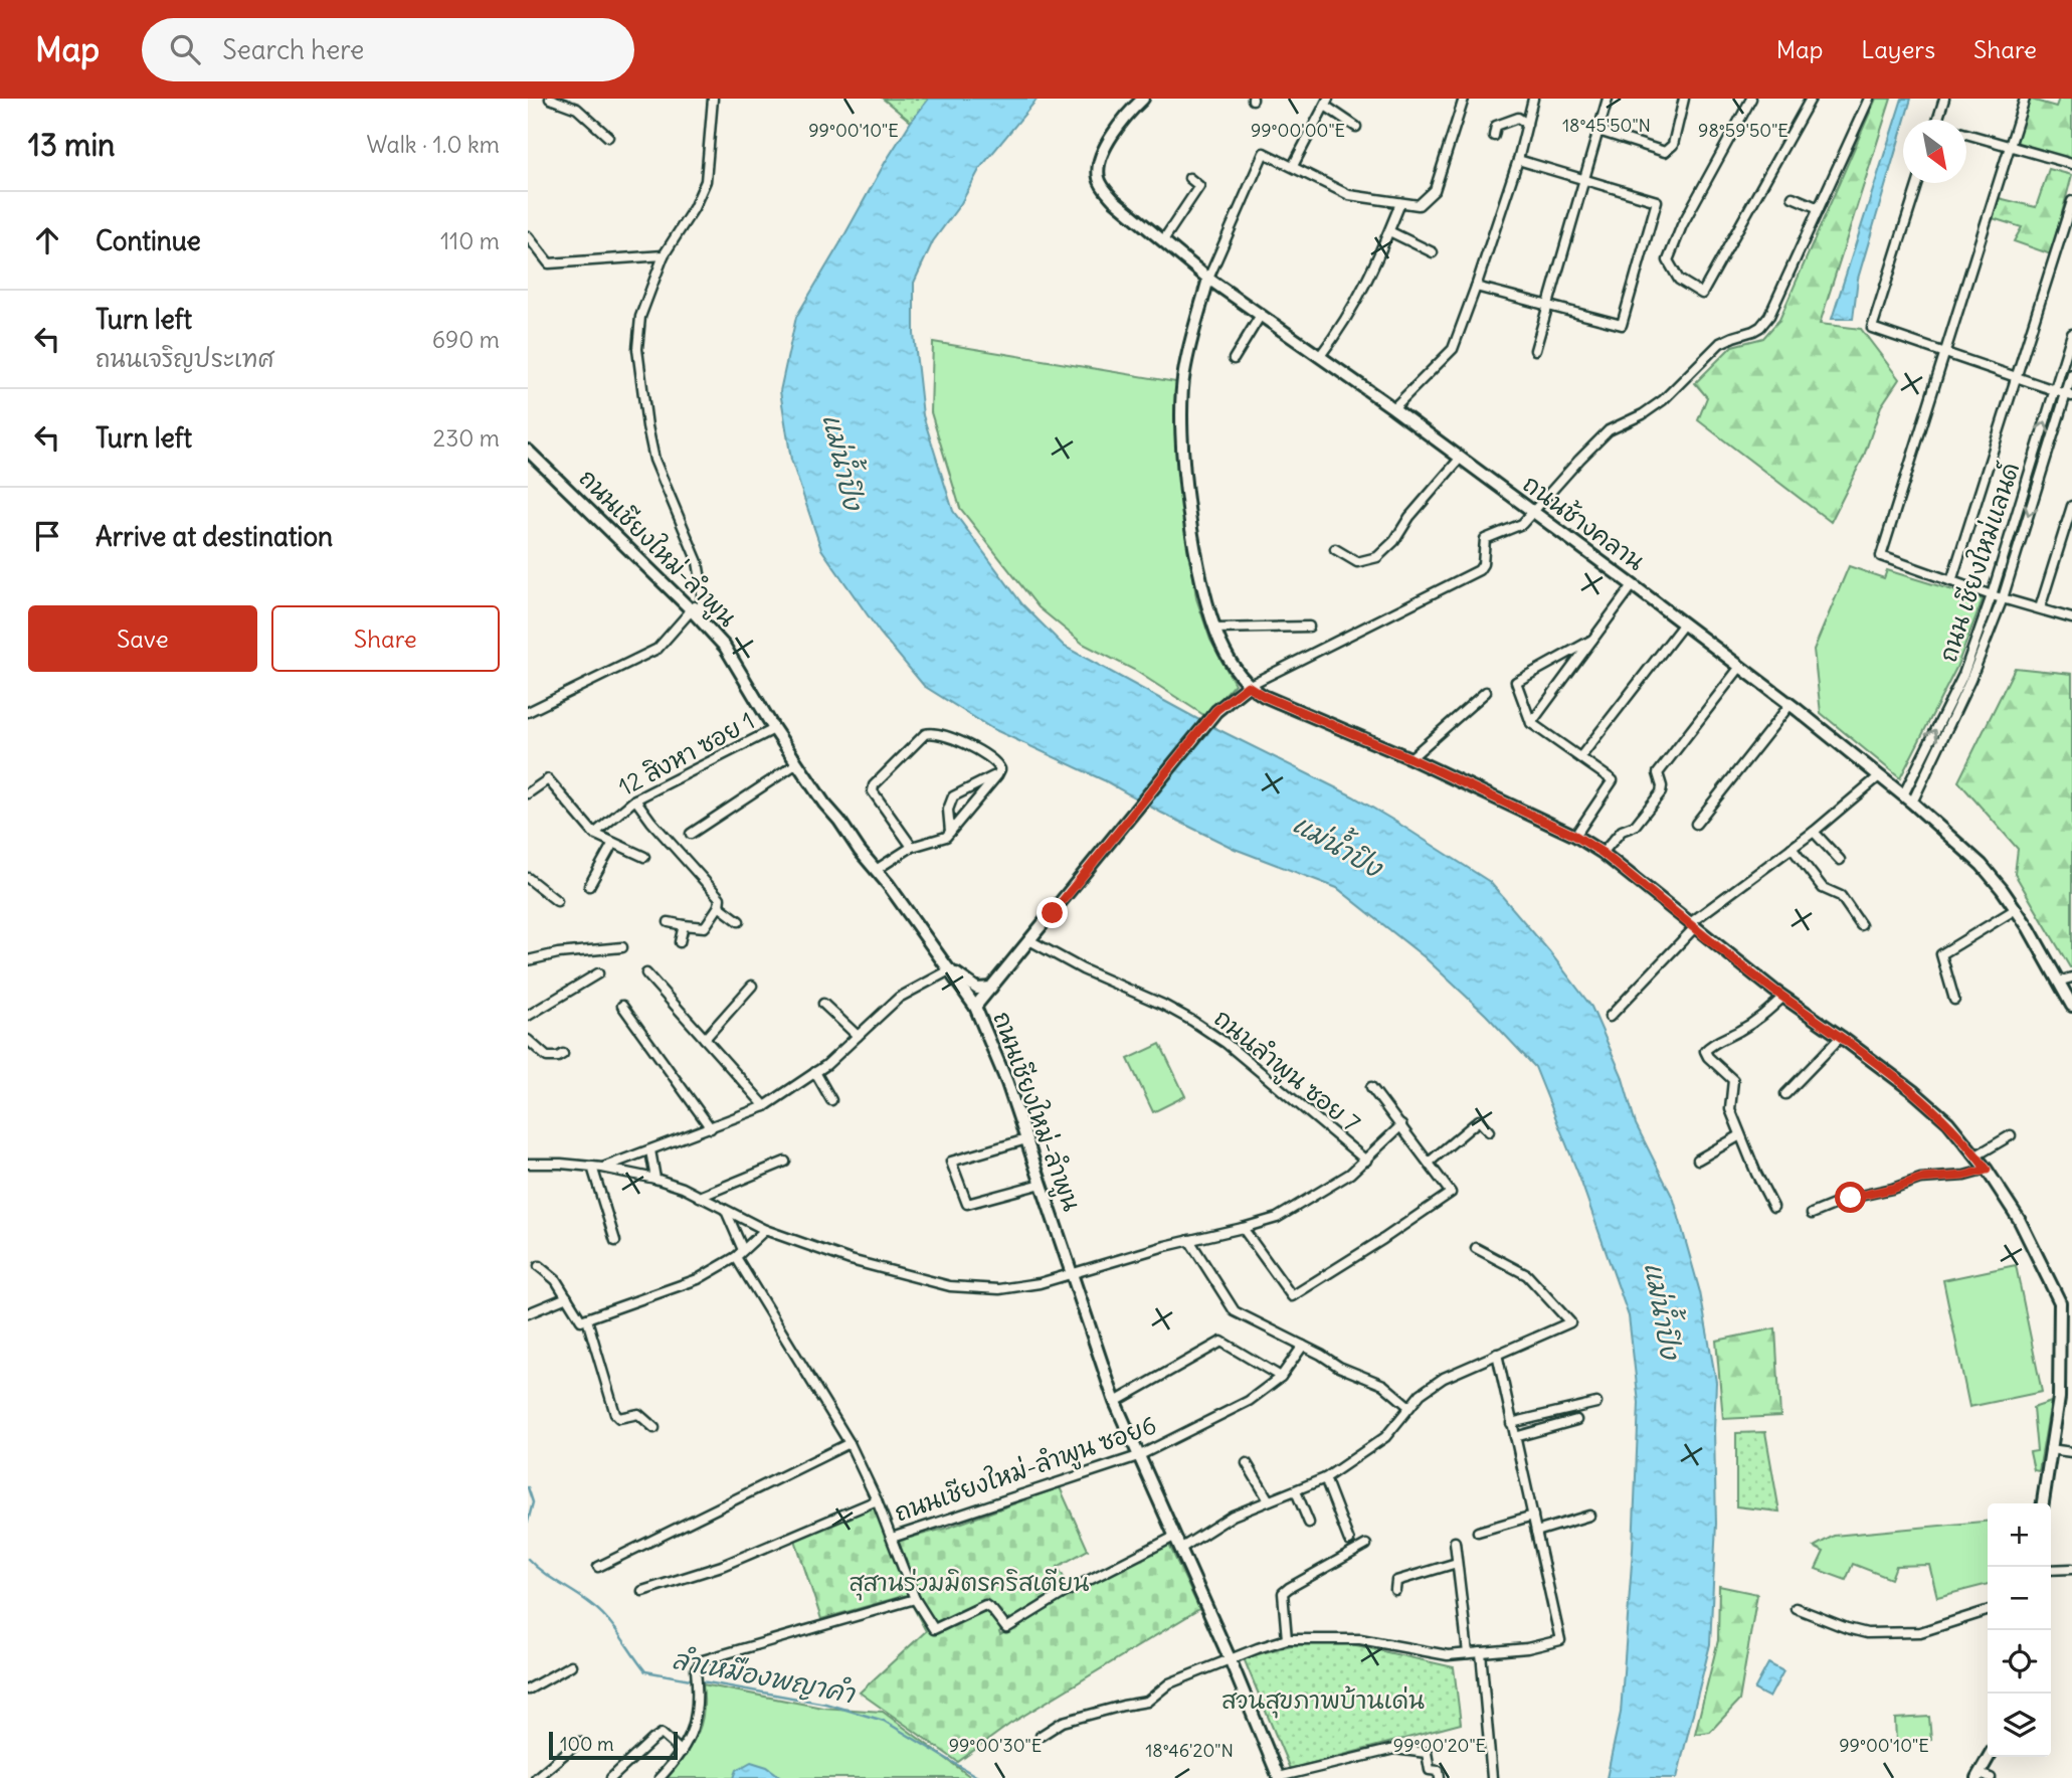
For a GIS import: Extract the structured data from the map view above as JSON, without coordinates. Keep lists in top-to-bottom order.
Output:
{
  "streets": {
    "street": [
      "ถนนช้างคลาน",
      "ถนนเชียงใหม่-ลำพูน",
      "ถนน เชียงใหม่แลนด์",
      "12 สิงหา ซอย 1",
      "ถนนลำพูน ซอย 7",
      "ถนนเชียงใหม่-ลำพูน ซอย6"
    ]
  },
  "crossings": [
    ["ถนนช้างคลาน", "ถนน เชียงใหม่แลนด์"],
    ["ถนนเชียงใหม่-ลำพูน", "12 สิงหา ซอย 1"],
    ["ถนนเชียงใหม่-ลำพูน", "ถนนเชียงใหม่-ลำพูน ซอย6"]
  ],
  "water": ["แม่น้ำปิง", "ลำเหมืองพญาคำ"],
  "parks": ["สุสานร่วมมิตรคริสเตียน", "สวนสุขภาพบ้านเด่น"],
  "scale_bar": "100 m",
  "north": "bottom right",
  "page": {
    "header": "Map",
    "search": "Search here",
    "nav": ["Map", "Layers", "Share"],
    "heading": ["13 min", "Walk · 1.0 km"],
    "list": [
      ["Continue", "110 m"],
      ["Turn left", "ถนนเจริญประเทศ", "690 m"],
      ["Turn left", "230 m"],
      "Arrive at destination"
    ],
    "buttons": ["Save", "Share"],
    "map_buttons": ["+", "−"],
    "scale": "100 m"
  },
  "coordinates": [
    "18°45'50\"N",
    "99°00'10\"E",
    "99°00'00\"E",
    "98°59'50\"E",
    "99°00'30\"E",
    "99°00'20\"E",
    "18°46'20\"N"
  ]
}
